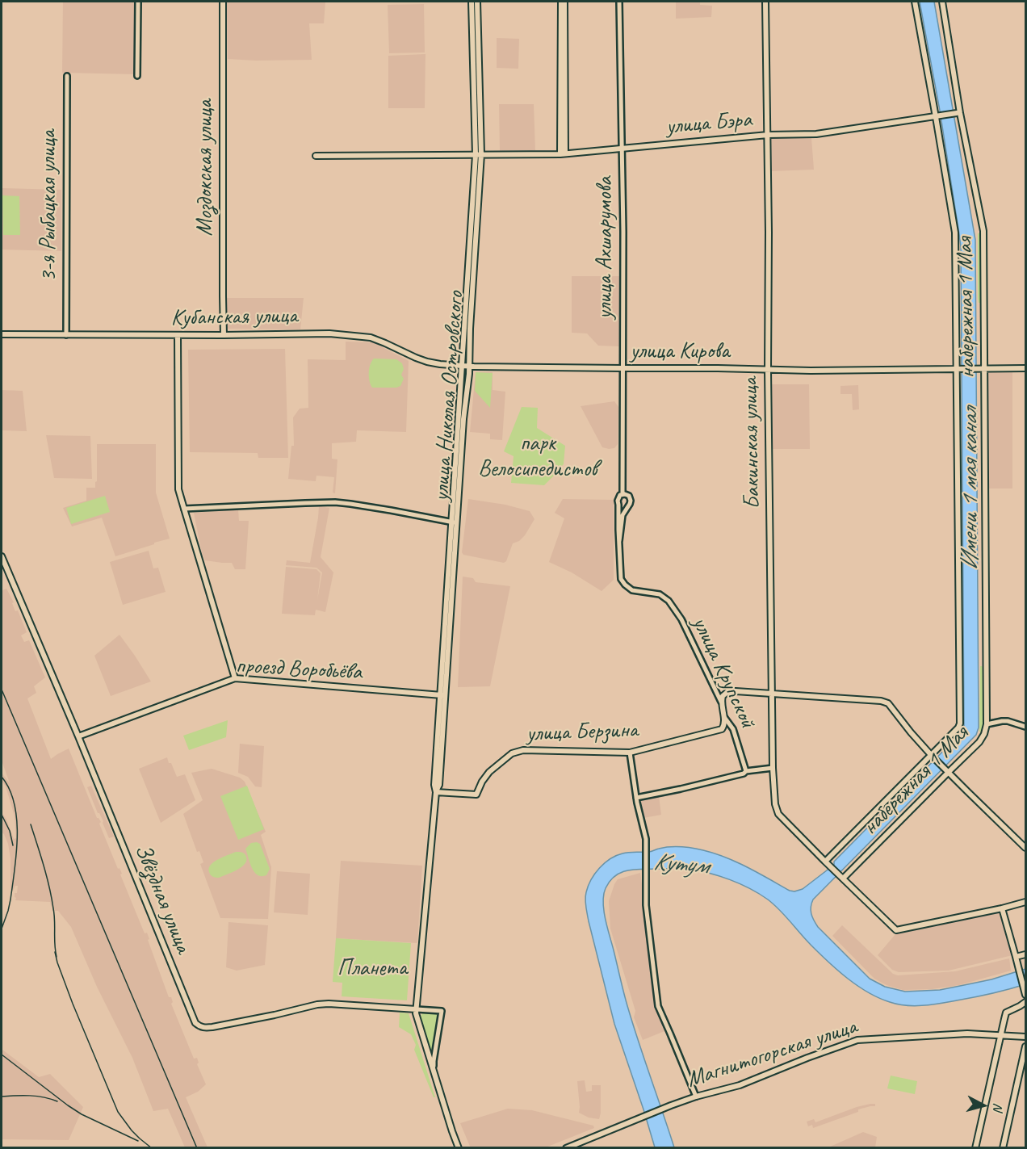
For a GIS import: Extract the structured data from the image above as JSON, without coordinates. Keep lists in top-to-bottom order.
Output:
{
  "streets": {
    "main road": [
      "улица Бэра",
      "Моздокская улица",
      "набережная 1 Мая",
      "Кубанская улица",
      "улица Кирова",
      "улица Николая Островского",
      "Бакинская улица",
      "проезд Воробьёва",
      "улица Крупской",
      "улица Берзина",
      "Звёздная улица",
      "Магнитогорская улица"
    ],
    "street": ["3-я Рыбацкая улица", "улица Ахшарумова"]
  },
  "crossings": [
    ["улица Бэра", "улица Ахшарумова"],
    ["улица Бэра", "набережная 1 Мая"],
    ["улица Бэра", "улица Николая Островского"],
    ["улица Бэра", "Бакинская улица"],
    ["Моздокская улица", "Кубанская улица"],
    ["3-я Рыбацкая улица", "Кубанская улица"],
    ["улица Ахшарумова", "улица Кирова"],
    ["набережная 1 Мая", "улица Кирова"],
    ["набережная 1 Мая", "Бакинская улица"],
    ["Кубанская улица", "улица Кирова"],
    ["Кубанская улица", "улица Николая Островского"],
    ["улица Кирова", "улица Николая Островского"],
    ["улица Кирова", "Бакинская улица"],
    ["улица Николая Островского", "проезд Воробьёва"],
    ["улица Николая Островского", "улица Берзина"],
    ["улица Николая Островского", "Звёздная улица"],
    ["проезд Воробьёва", "Звёздная улица"],
    ["улица Крупской", "улица Берзина"]
  ],
  "water": ["Имени 1 мая канал", "Кутум"],
  "parks": ["парк Велосипедистов", "Планета"],
  "north": "right"
}
